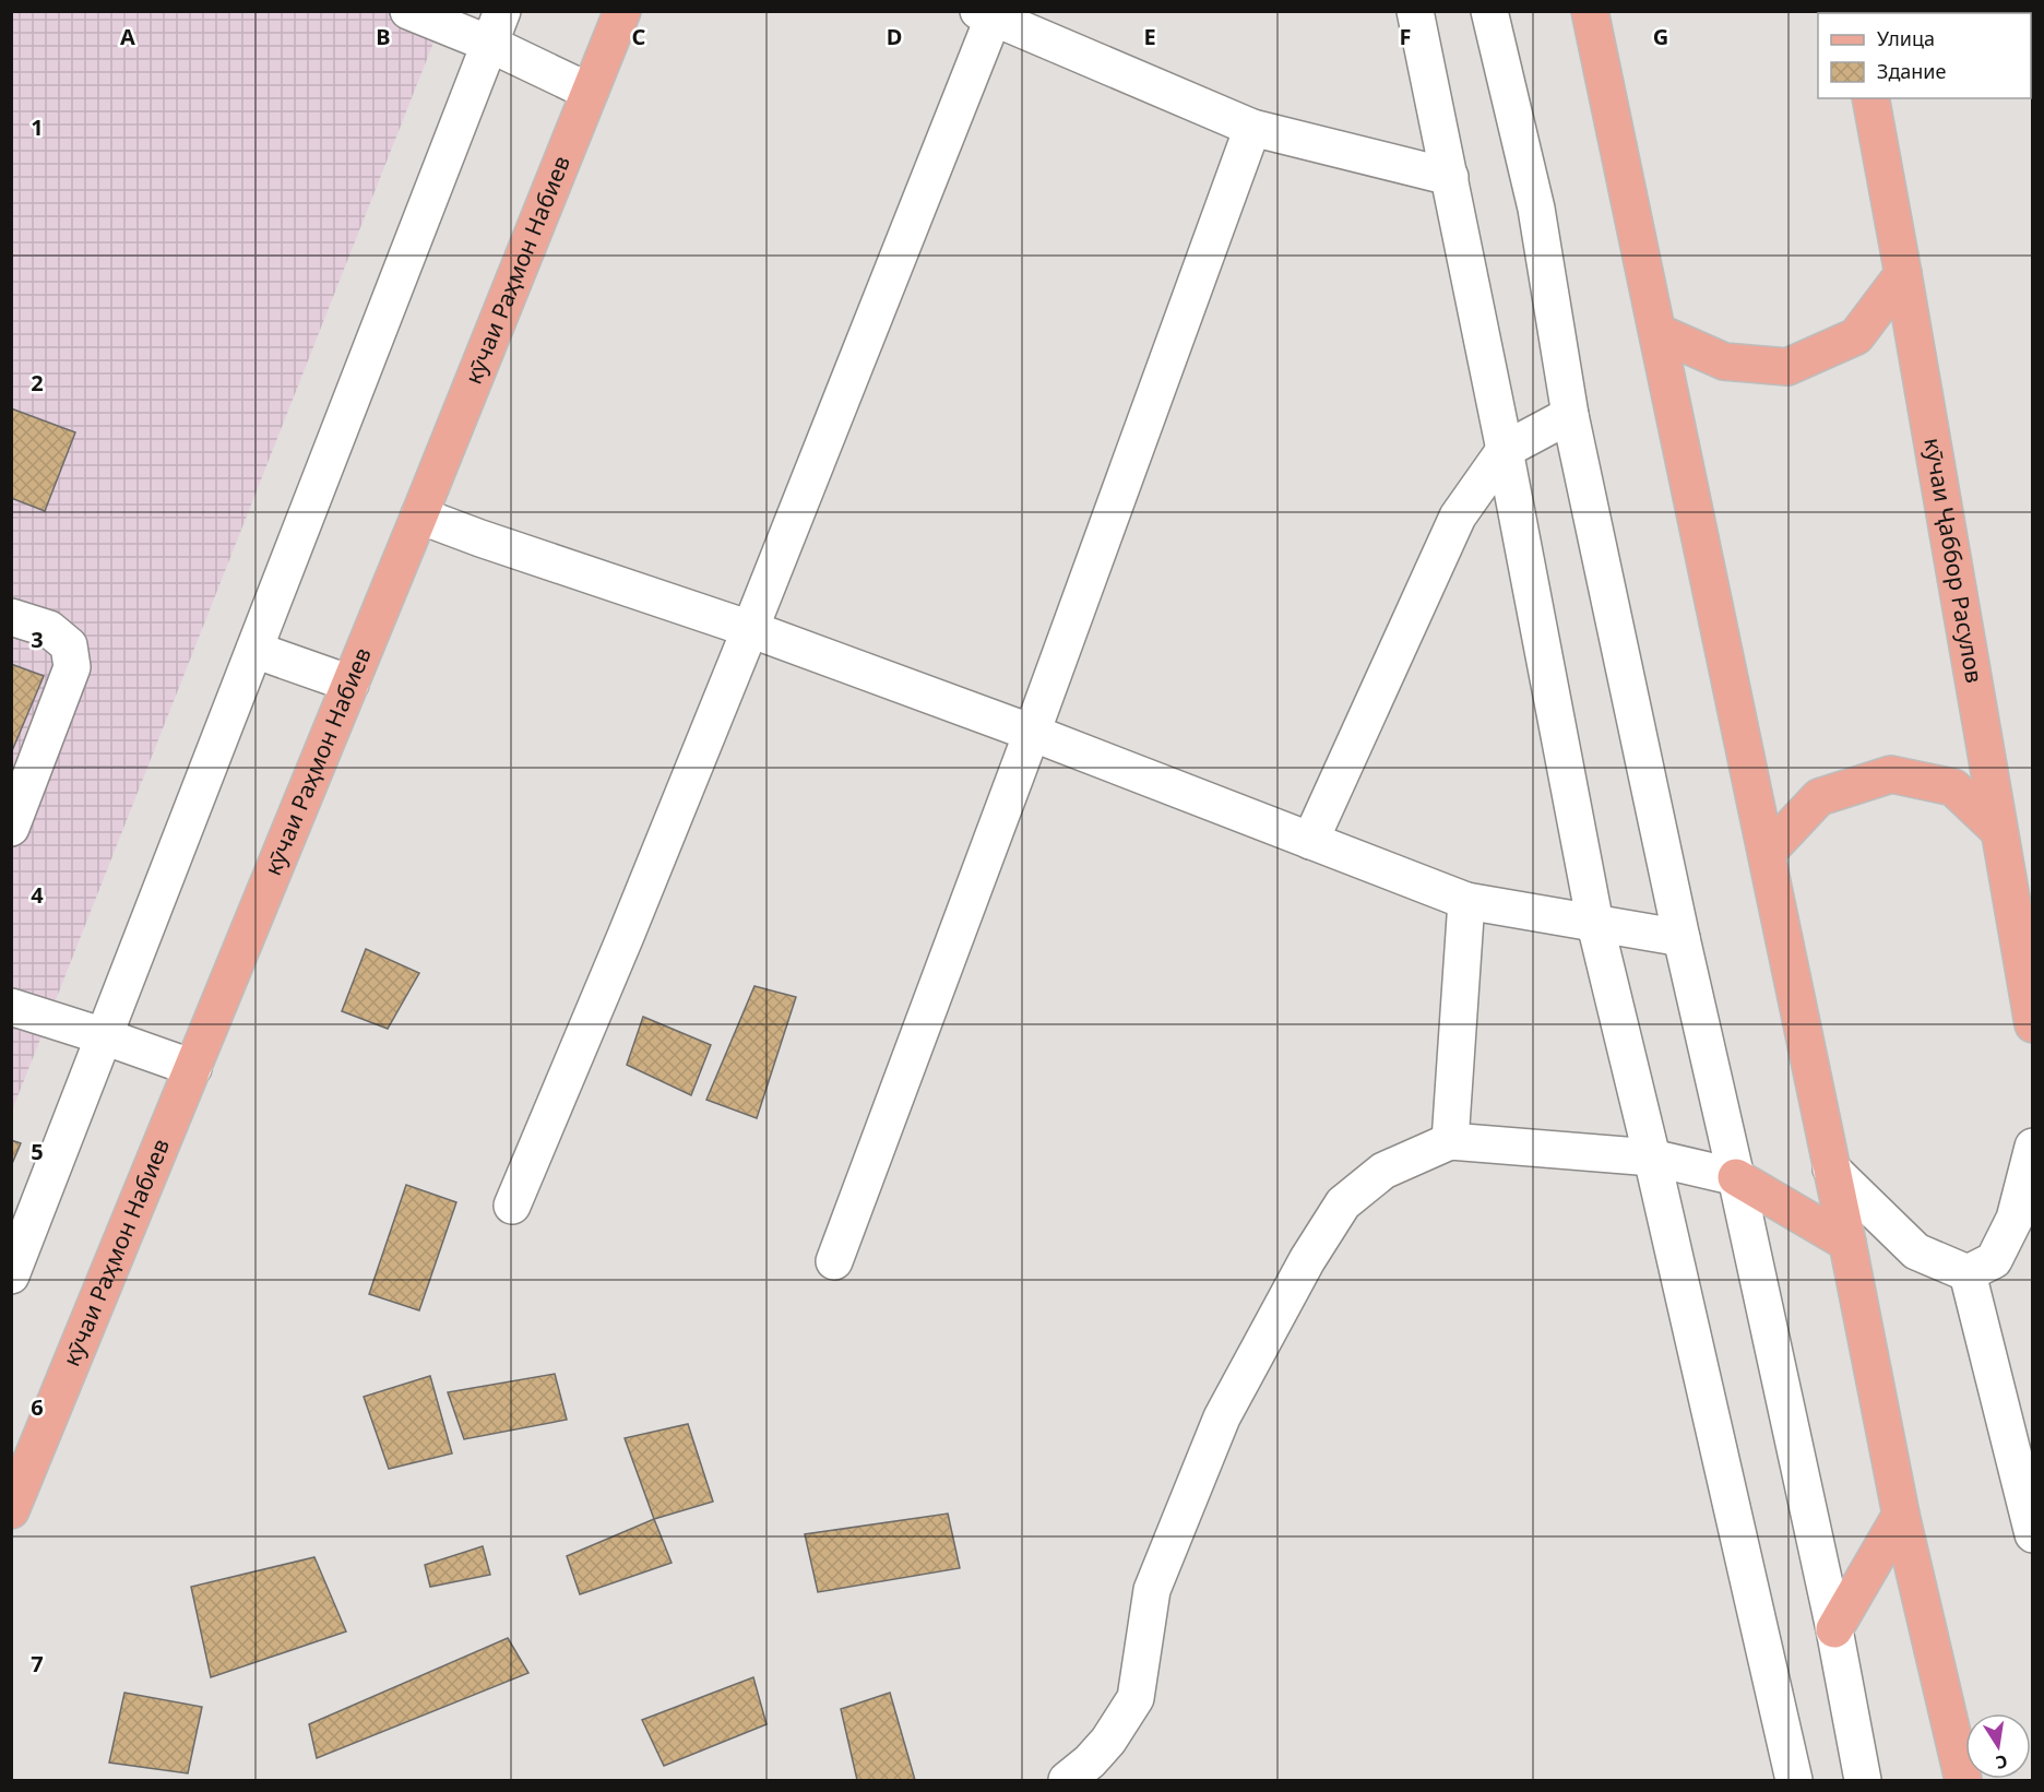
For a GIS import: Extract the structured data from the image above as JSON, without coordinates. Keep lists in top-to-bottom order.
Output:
{
  "streets": {
    "main road": ["кӯчаи Раҳмон Набиев", "кӯчаи Ҷаббор Расулов"]
  },
  "legend": ["Улица", "Здание"],
  "north": "bottom",
  "grid": {
    "columns": [
      "A",
      "B",
      "C",
      "D",
      "E",
      "F",
      "G"
    ],
    "rows": [
      "1",
      "2",
      "3",
      "4",
      "5",
      "6",
      "7"
    ]
  }
}
